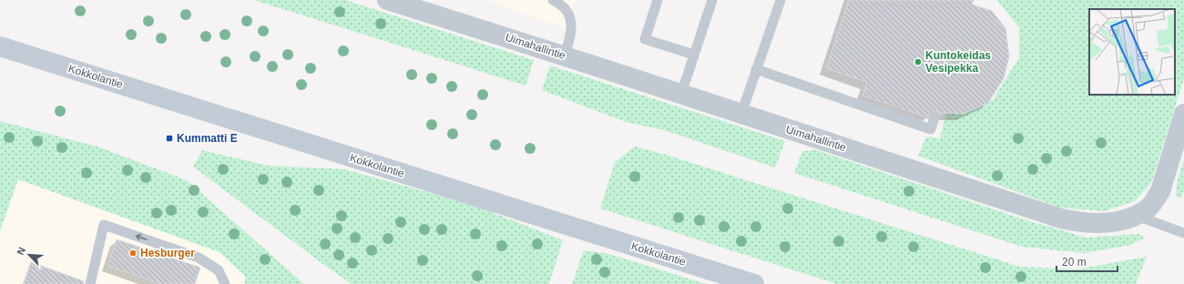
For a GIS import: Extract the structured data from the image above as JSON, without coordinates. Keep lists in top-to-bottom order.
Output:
{
  "streets": {
    "main road": ["Kokkolantie"],
    "street": ["Uimahallintie"]
  },
  "places": {
    "other": ["Kuntokeidas Vesipekka", "Hesburger"],
    "transit": ["Kummatti E"]
  },
  "scale_bar": "20 m",
  "north": "top left"
}
